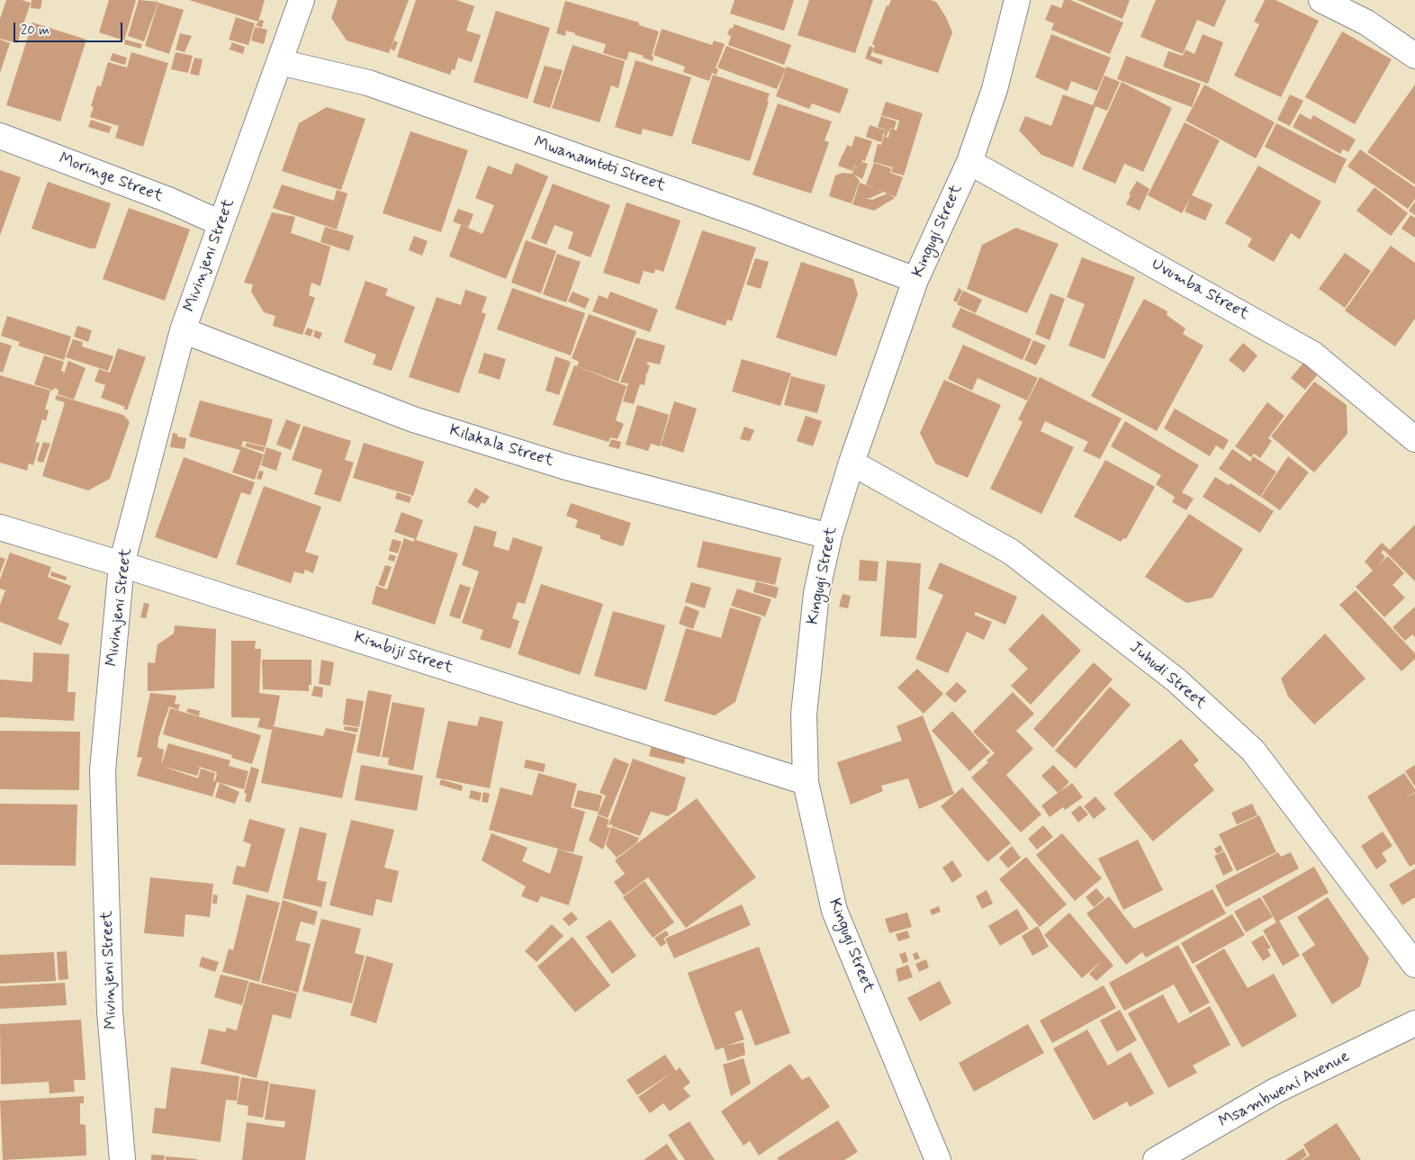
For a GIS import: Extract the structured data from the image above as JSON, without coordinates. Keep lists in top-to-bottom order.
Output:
{
  "streets": {
    "street": [
      "Mwanamtoti Street",
      "Moringe Street",
      "Kingugi Street",
      "Mivinjeni Street",
      "Uvumba Street",
      "Kilakala Street",
      "Kimbiji Street",
      "Juhudi Street",
      "Msambweni Avenue"
    ]
  },
  "crossings": [
    ["Mwanamtoti Street", "Kingugi Street"],
    ["Mwanamtoti Street", "Mivinjeni Street"],
    ["Moringe Street", "Mivinjeni Street"],
    ["Kingugi Street", "Uvumba Street"],
    ["Kingugi Street", "Kilakala Street"],
    ["Kingugi Street", "Kimbiji Street"],
    ["Kingugi Street", "Juhudi Street"],
    ["Mivinjeni Street", "Kilakala Street"],
    ["Mivinjeni Street", "Kimbiji Street"]
  ],
  "scale_bar": "20 m"
}
